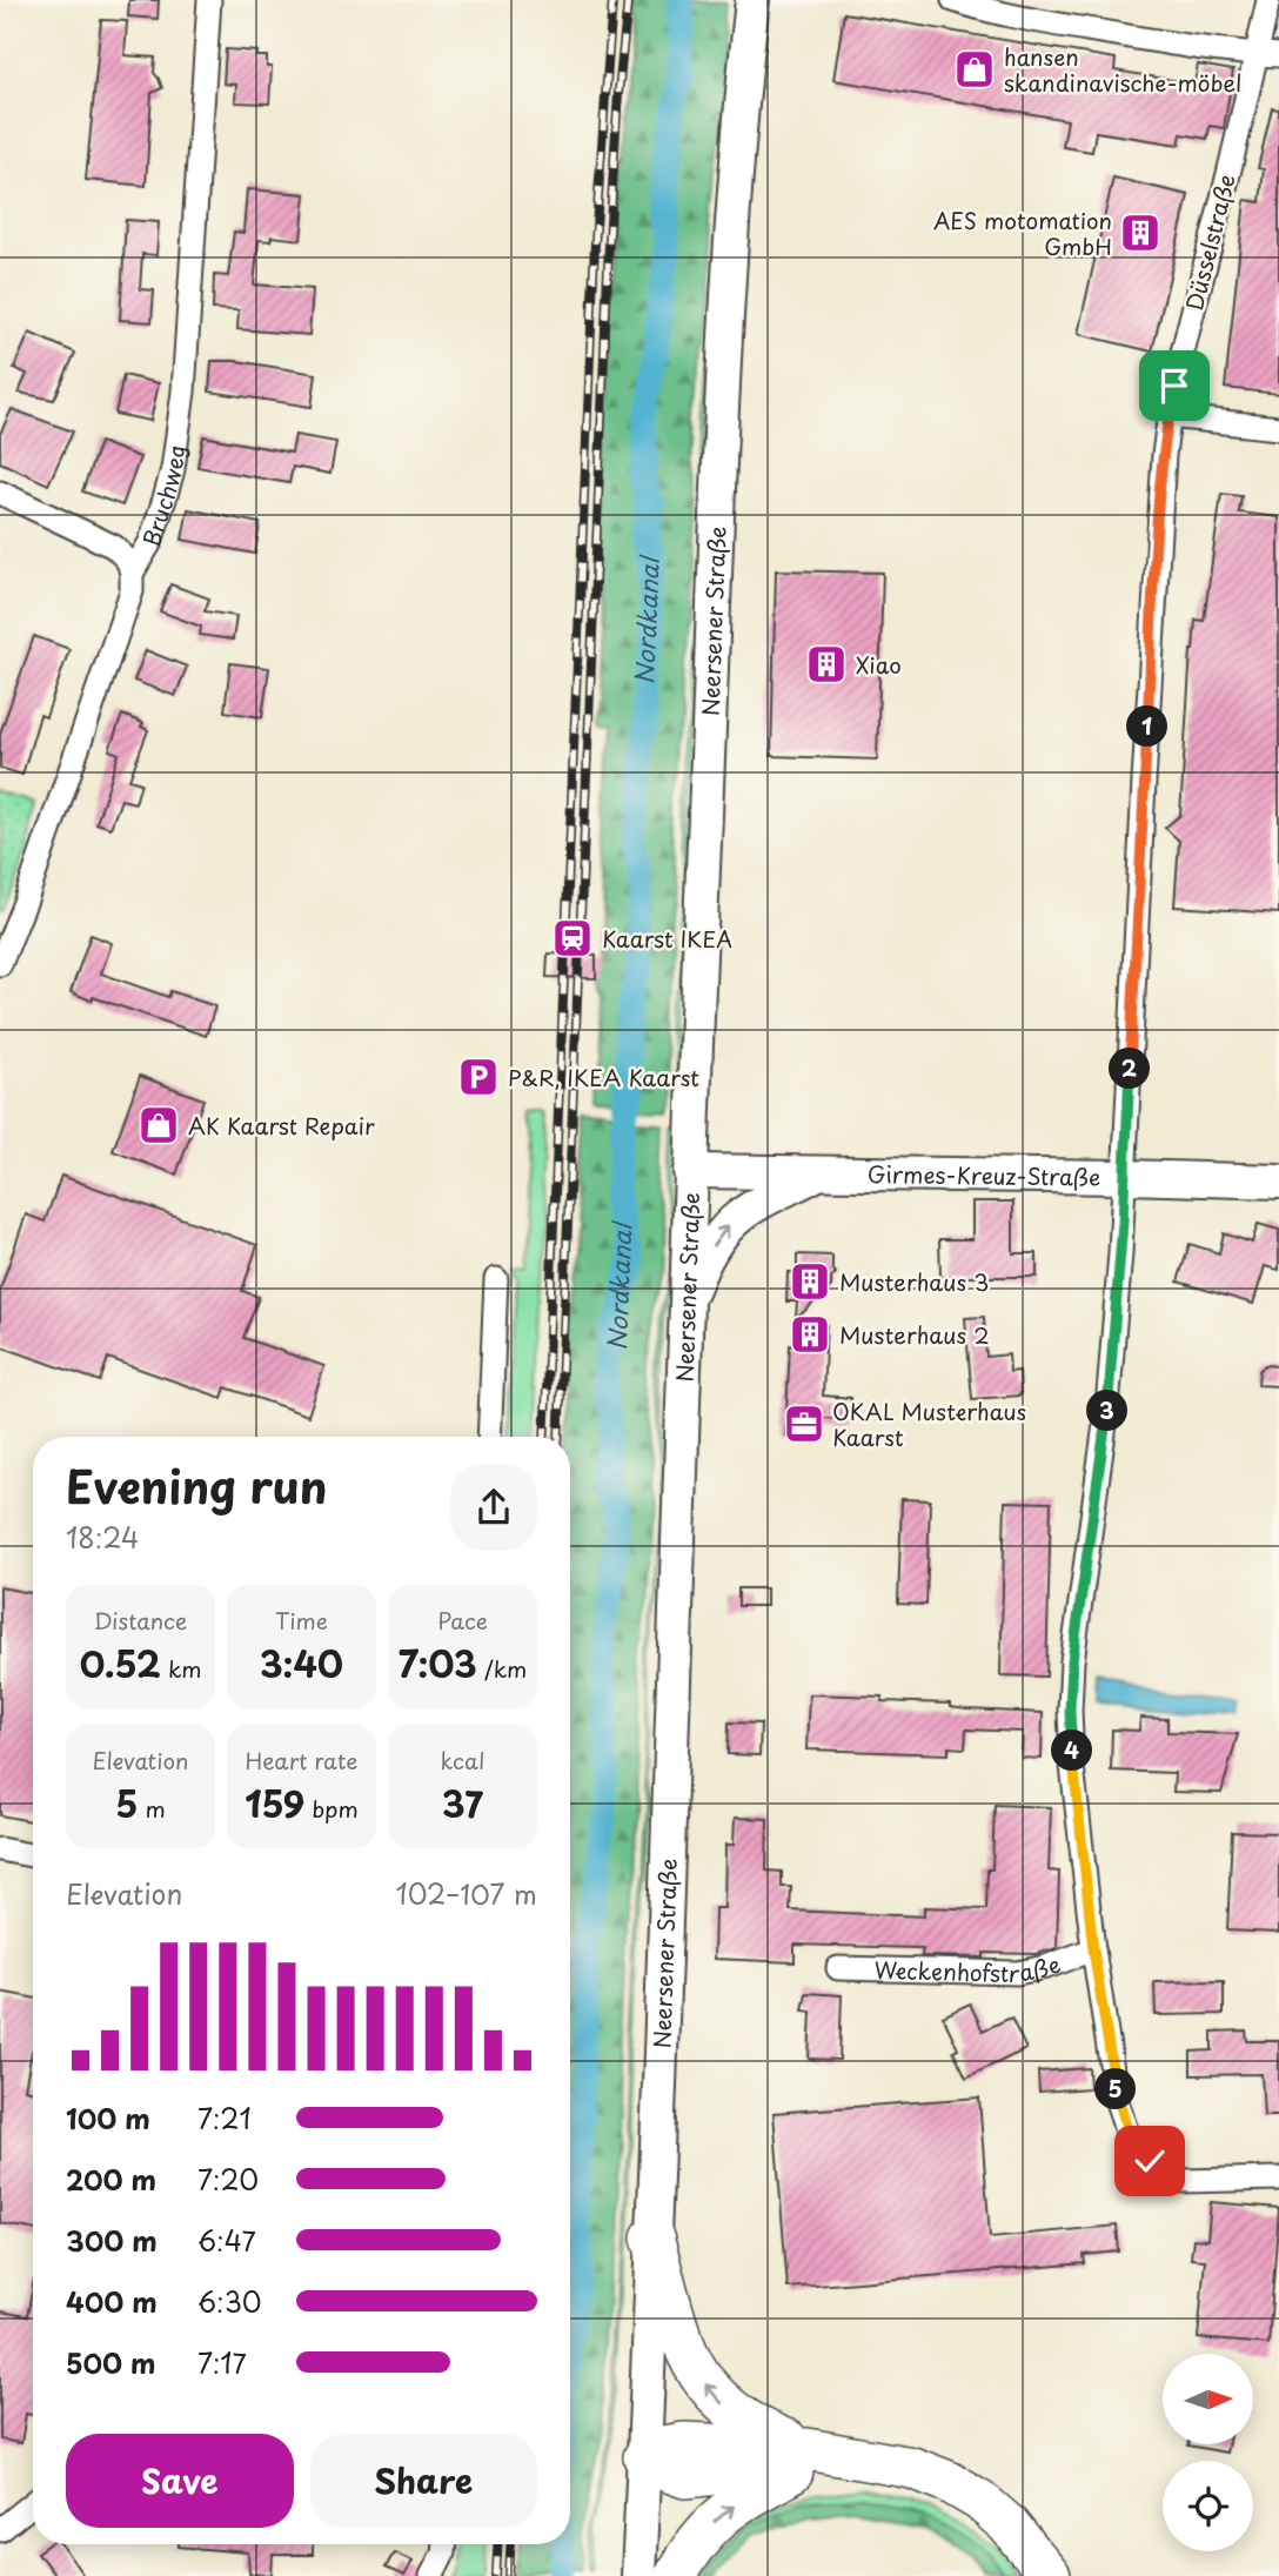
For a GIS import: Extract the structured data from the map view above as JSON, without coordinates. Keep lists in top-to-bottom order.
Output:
{
  "streets": {
    "main road": ["Neersener Straße", "Girmes-Kreuz-Straße"],
    "street": ["Düsselstraße", "Bruchweg", "Weckenhofstraße"]
  },
  "crossings": [
    ["Düsselstraße", "Girmes-Kreuz-Straße"],
    ["Düsselstraße", "Weckenhofstraße"],
    ["Neersener Straße", "Girmes-Kreuz-Straße"],
    ["Girmes-Kreuz-Straße", "Weckenhofstraße"]
  ],
  "water": ["Nordkanal"],
  "places": {
    "shop": ["hansen skandinavische-möbel", "AK Kaarst Repair"],
    "building": [
      "AES motomation GmbH",
      "Xiao",
      "Musterhaus 3",
      "Musterhaus 2"
    ],
    "station": ["Kaarst IKEA"],
    "parking": ["P&R, IKEA Kaarst"],
    "office": ["OKAL Musterhaus Kaarst"]
  },
  "north": "right",
  "page": {
    "pins": [
      "1",
      "2",
      "3",
      "4",
      "5"
    ],
    "heading": ["Evening run", "18:24"],
    "stats": [
      ["Distance", "0.52 km"],
      ["Time", "3:40"],
      ["Pace", "7:03 /km"],
      ["Elevation", "5 m"],
      ["Heart rate", "159 bpm"],
      ["kcal", "37"]
    ],
    "chart": ["Elevation", "102–107 m"],
    "list": [
      {
        "name": "100 m",
        "note": "7:21"
      },
      {
        "name": "200 m",
        "note": "7:20"
      },
      {
        "name": "300 m",
        "note": "6:47"
      },
      {
        "name": "400 m",
        "note": "6:30"
      },
      {
        "name": "500 m",
        "note": "7:17"
      }
    ],
    "buttons": ["Save", "Share"]
  }
}
